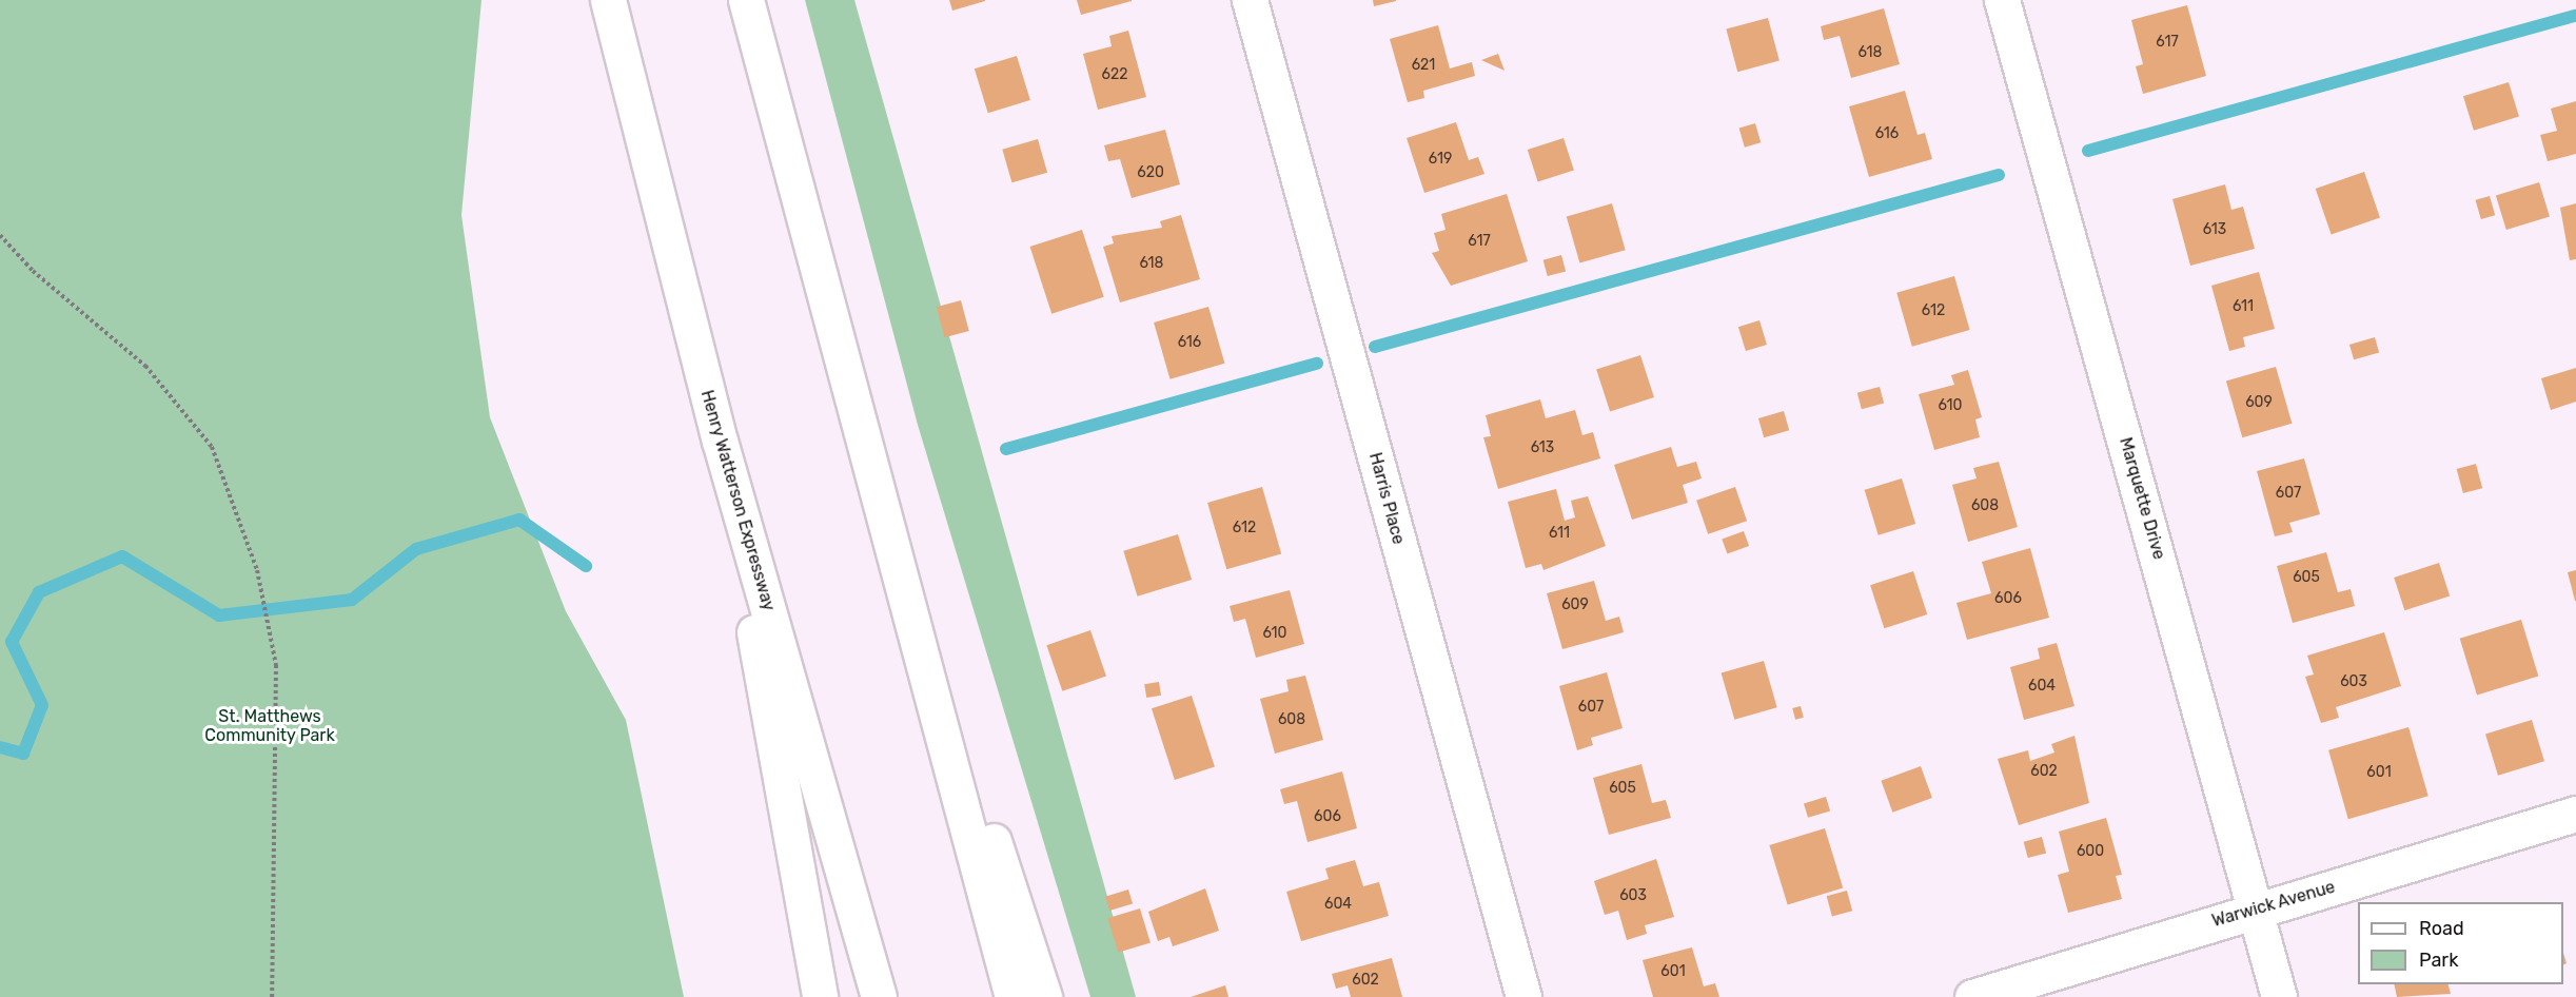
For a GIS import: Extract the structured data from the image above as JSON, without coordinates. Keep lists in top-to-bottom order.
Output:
{
  "streets": {
    "main road": [
      "Harris Place",
      "Marquette Drive",
      "Henry Watterson Expressway",
      "Warwick Avenue"
    ]
  },
  "crossings": [
    ["Marquette Drive", "Warwick Avenue"]
  ],
  "parks": ["St. Matthews Community Park"],
  "house_numbers": [
    "617",
    "618",
    "621",
    "622",
    "616",
    "619",
    "620",
    "613",
    "617",
    "618",
    "611",
    "612",
    "616",
    "609",
    "610",
    "613",
    "607",
    "608",
    "612",
    "611",
    "605",
    "606",
    "609",
    "610",
    "603",
    "604",
    "607",
    "608",
    "602",
    "601",
    "605",
    "606",
    "600",
    "603",
    "604",
    "601",
    "602"
  ],
  "legend": ["Road", "Park"]
}
